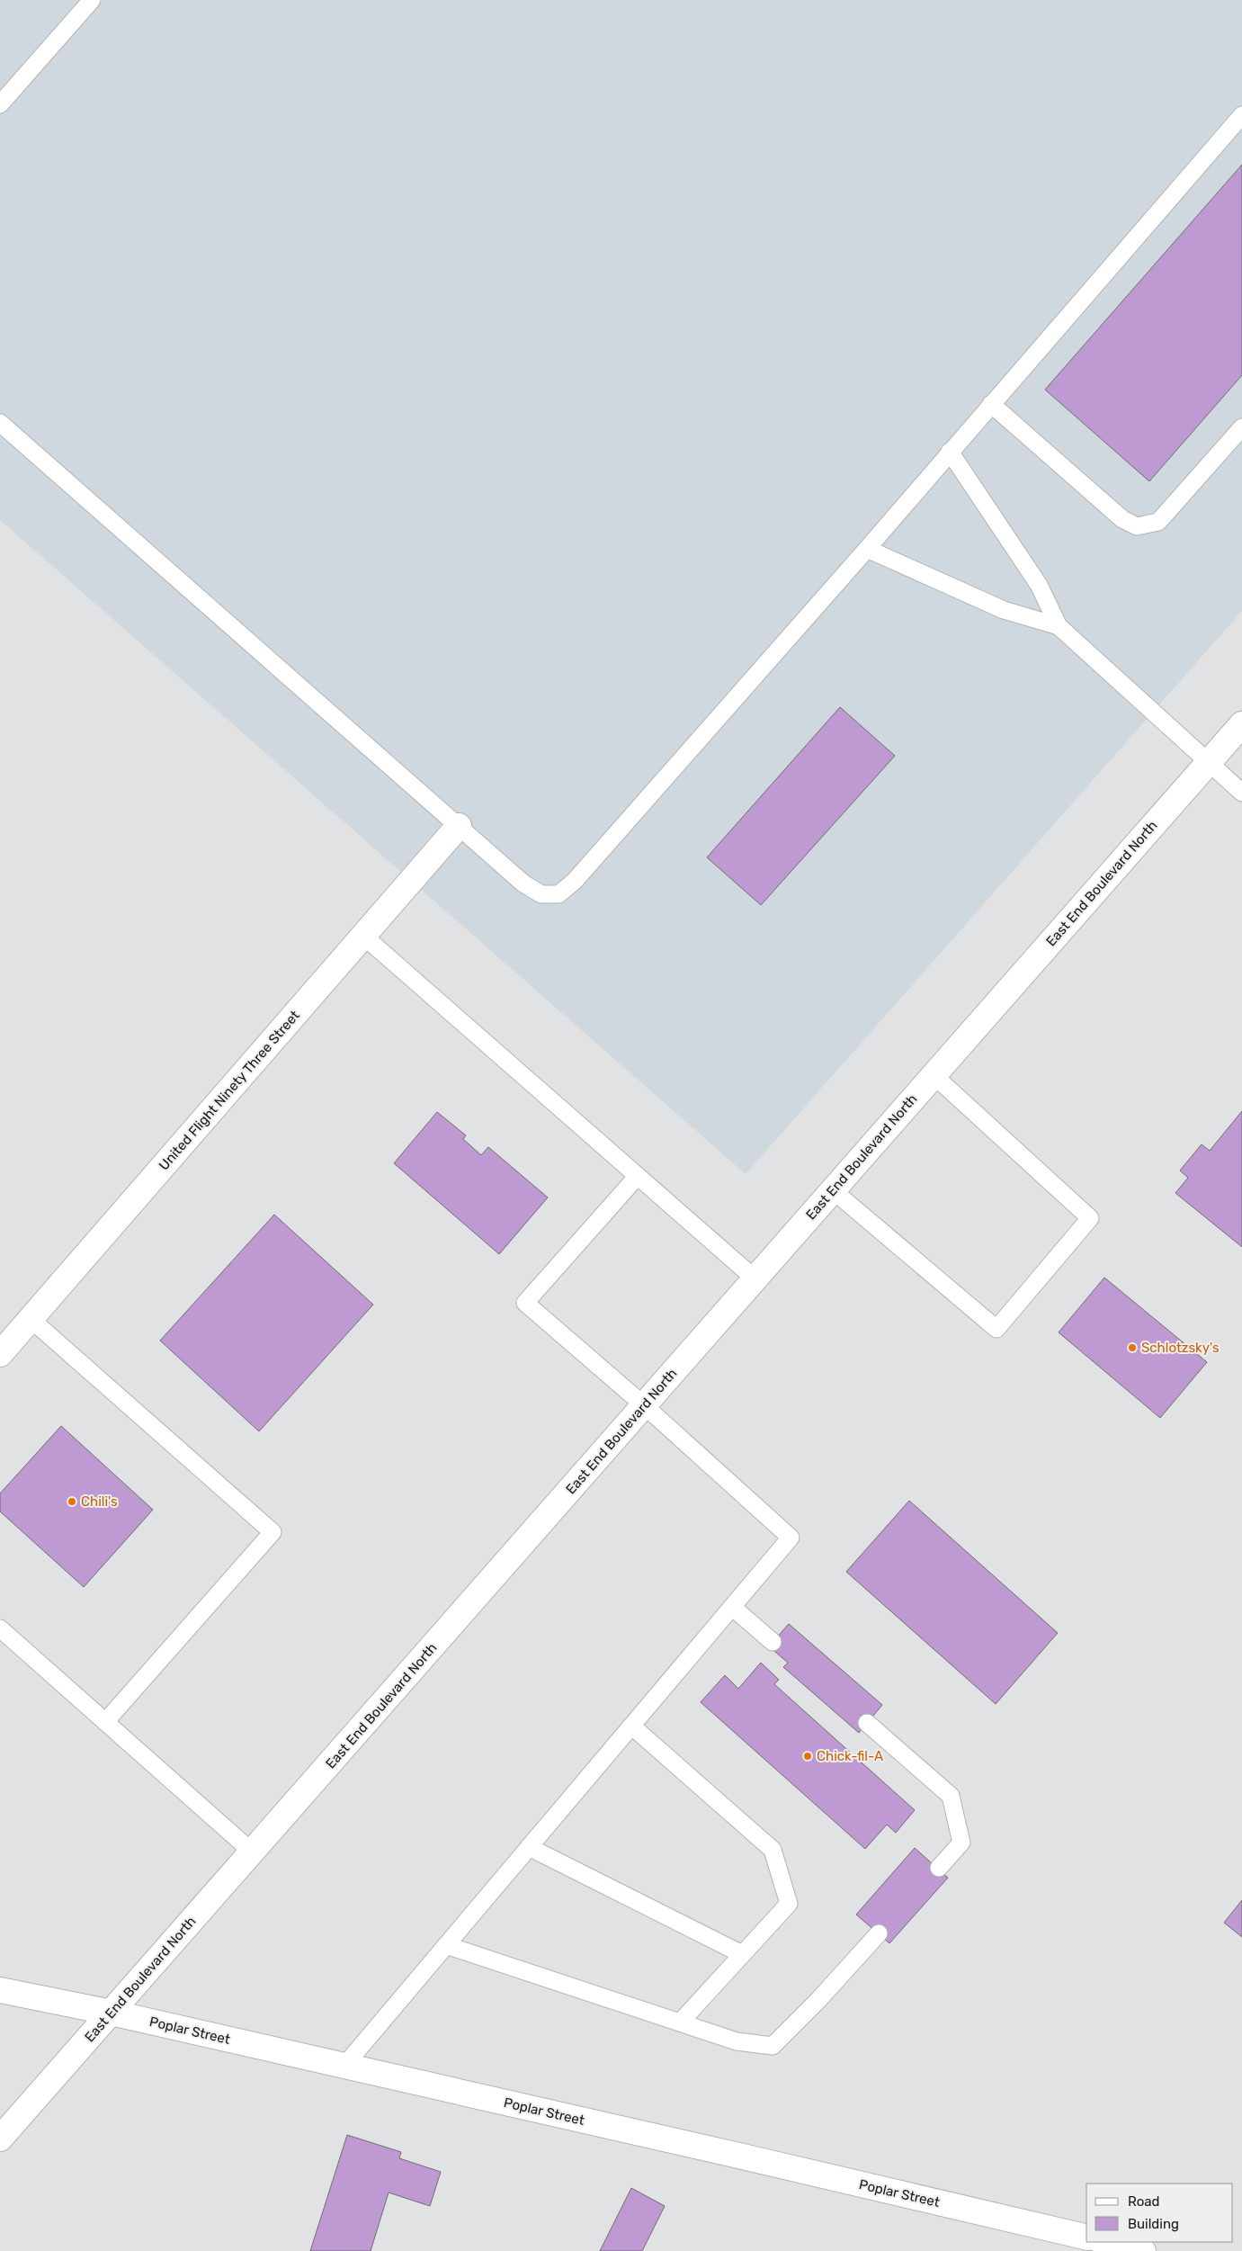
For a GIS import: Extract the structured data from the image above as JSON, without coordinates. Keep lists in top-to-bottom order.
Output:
{
  "streets": {
    "main road": ["East End Boulevard North", "United Flight Ninety Three Street", "Poplar Street"]
  },
  "crossings": [
    ["East End Boulevard North", "Poplar Street"]
  ],
  "places": ["Schlotzsky's", "Chili's", "Chick-fil-A"],
  "legend": ["Road", "Building"]
}
